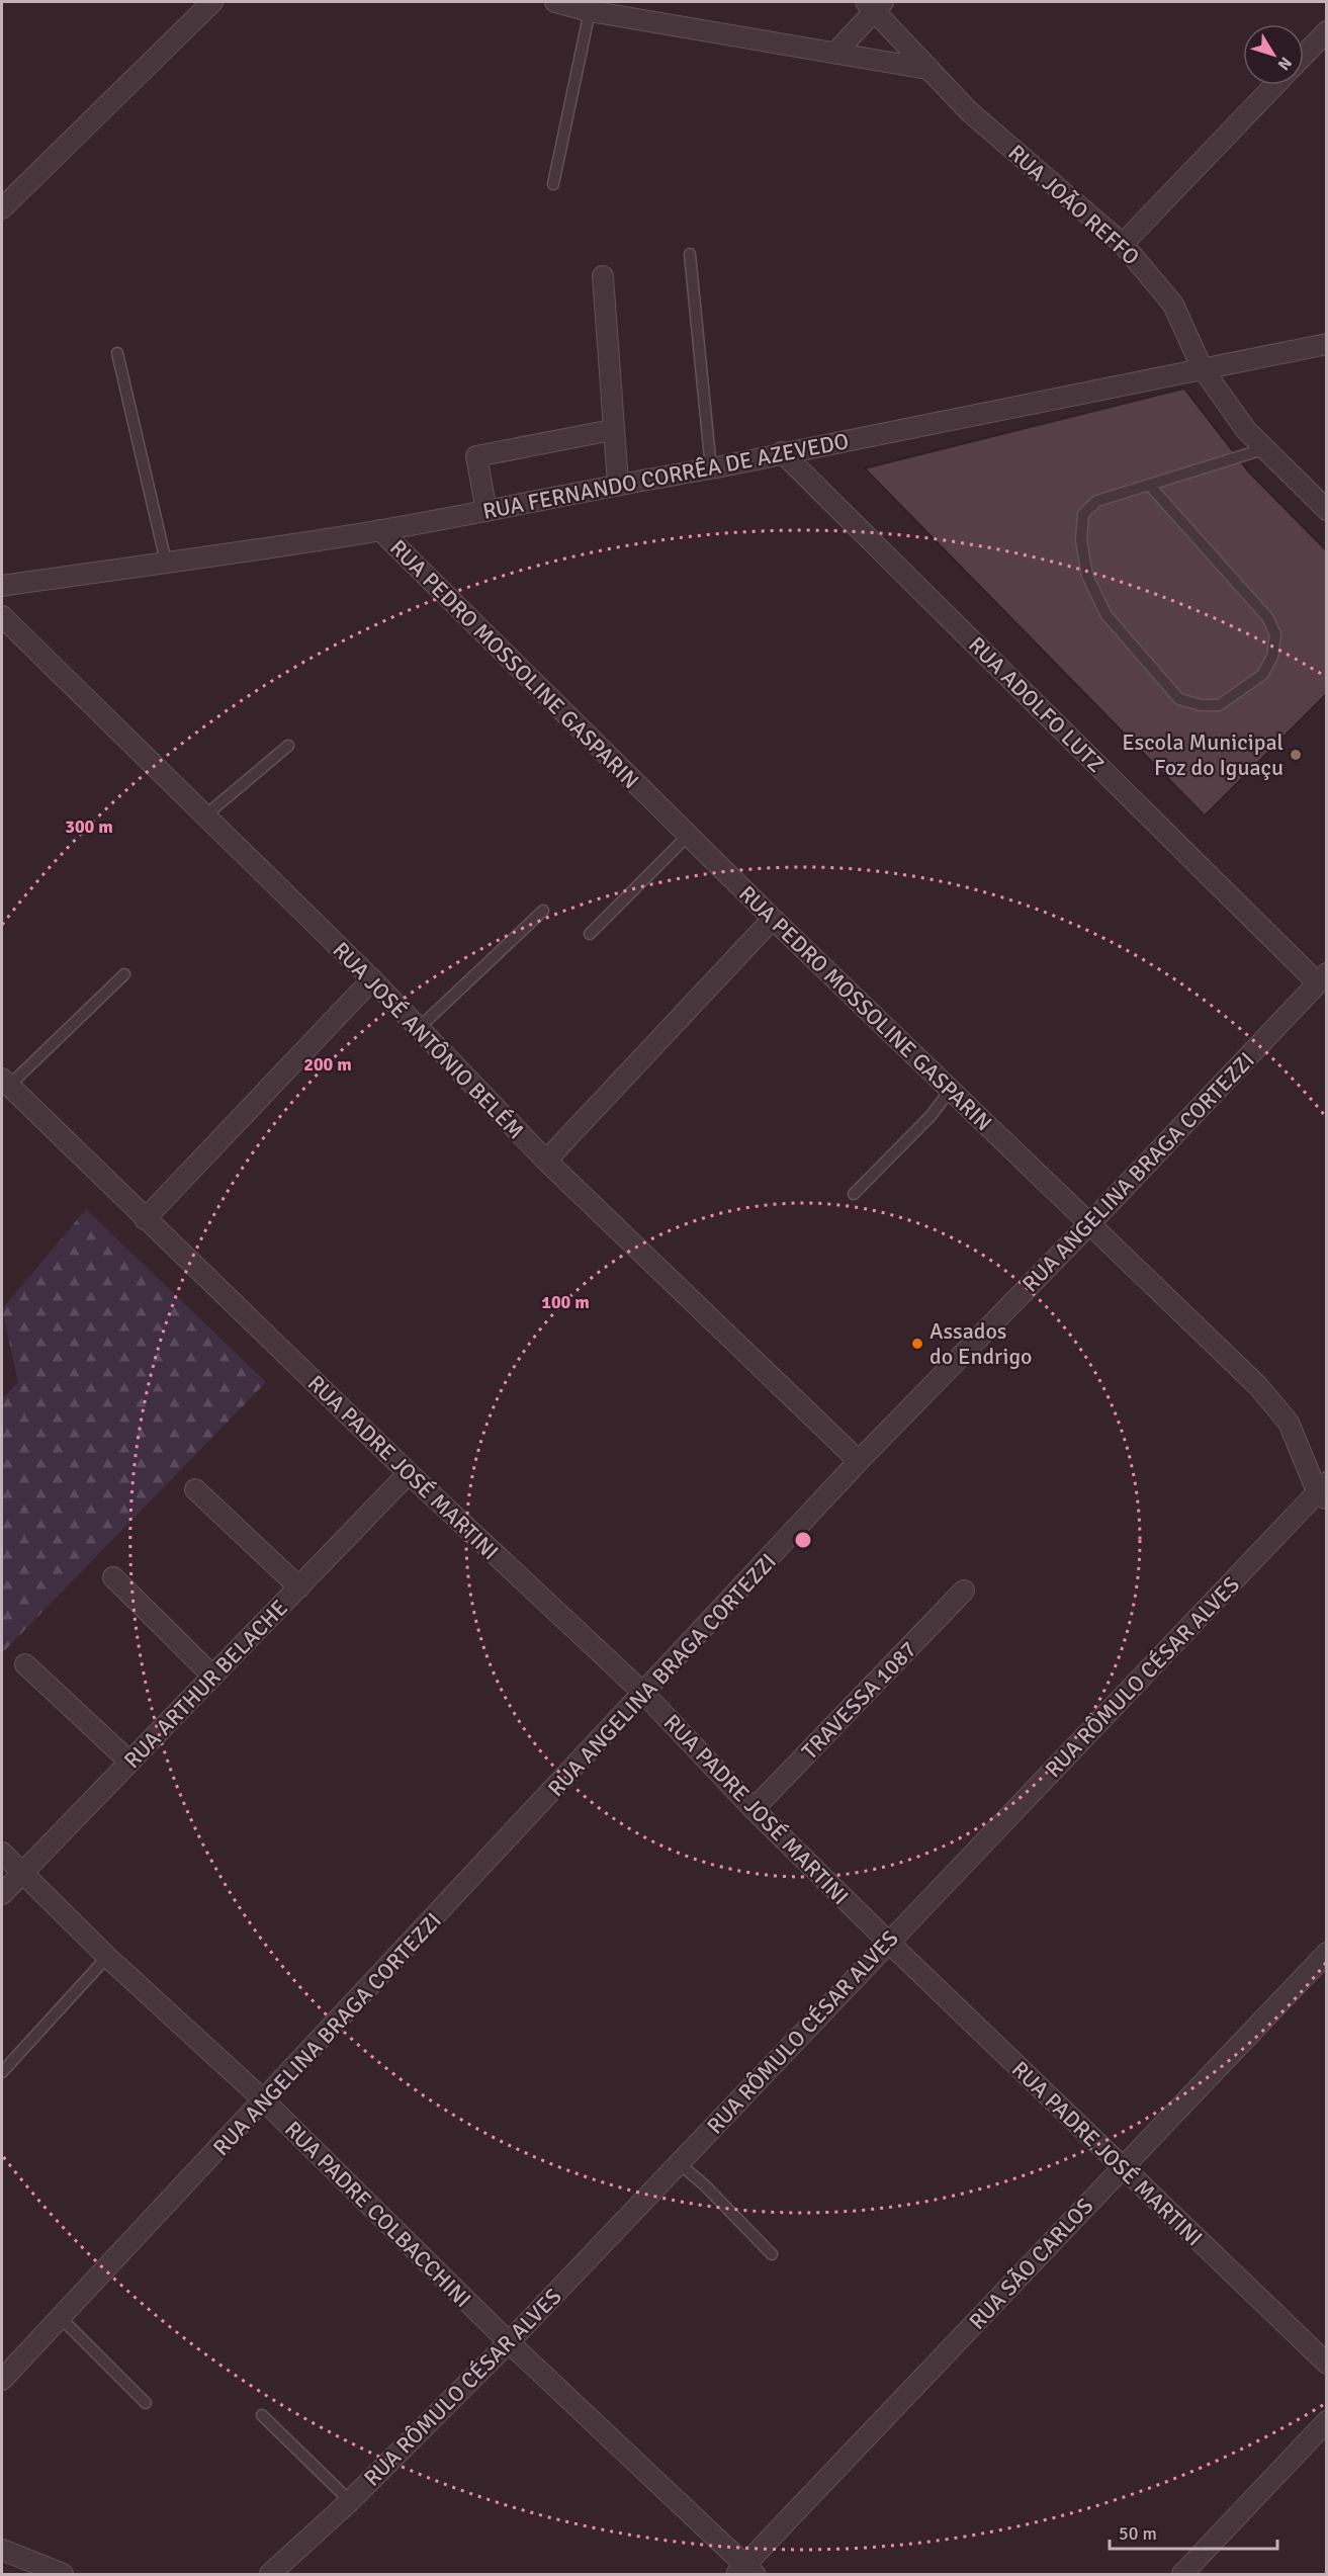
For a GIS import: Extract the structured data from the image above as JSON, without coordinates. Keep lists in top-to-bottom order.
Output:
{
  "streets": {
    "street": [
      "RUA JOÃO REFFO",
      "RUA FERNANDO CORRÊA DE AZEVEDO",
      "RUA PEDRO MOSSOLINE GASPARIN",
      "RUA ADOLFO LUTZ",
      "RUA JOSÉ ANTÔNIO BELÉM",
      "RUA ANGELINA BRAGA CORTEZZI",
      "RUA PADRE JOSÉ MARTINI",
      "RUA RÔMULO CÉSAR ALVES",
      "RUA ARTHUR BELACHE",
      "TRAVESSA 1087",
      "RUA PADRE COLBACCHINI",
      "RUA SÃO CARLOS"
    ]
  },
  "crossings": [
    ["RUA JOÃO REFFO", "RUA FERNANDO CORRÊA DE AZEVEDO"],
    ["RUA FERNANDO CORRÊA DE AZEVEDO", "RUA PEDRO MOSSOLINE GASPARIN"],
    ["RUA FERNANDO CORRÊA DE AZEVEDO", "RUA ADOLFO LUTZ"],
    ["RUA PEDRO MOSSOLINE GASPARIN", "RUA ANGELINA BRAGA CORTEZZI"],
    ["RUA PEDRO MOSSOLINE GASPARIN", "RUA RÔMULO CÉSAR ALVES"],
    ["RUA ADOLFO LUTZ", "RUA ANGELINA BRAGA CORTEZZI"],
    ["RUA JOSÉ ANTÔNIO BELÉM", "RUA ANGELINA BRAGA CORTEZZI"],
    ["RUA ANGELINA BRAGA CORTEZZI", "RUA PADRE JOSÉ MARTINI"],
    ["RUA ANGELINA BRAGA CORTEZZI", "RUA PADRE COLBACCHINI"],
    ["RUA PADRE JOSÉ MARTINI", "RUA RÔMULO CÉSAR ALVES"],
    ["RUA PADRE JOSÉ MARTINI", "RUA ARTHUR BELACHE"],
    ["RUA PADRE JOSÉ MARTINI", "TRAVESSA 1087"],
    ["RUA PADRE JOSÉ MARTINI", "RUA SÃO CARLOS"],
    ["RUA RÔMULO CÉSAR ALVES", "RUA PADRE COLBACCHINI"],
    ["RUA ARTHUR BELACHE", "RUA PADRE COLBACCHINI"],
    ["RUA PADRE COLBACCHINI", "RUA SÃO CARLOS"]
  ],
  "places": ["Escola Municipal Foz do Iguaçu", "Assados do Endrigo"],
  "scale_bar": "50 m",
  "north": "bottom right",
  "rings": ["300 m", "200 m", "100 m"]
}
